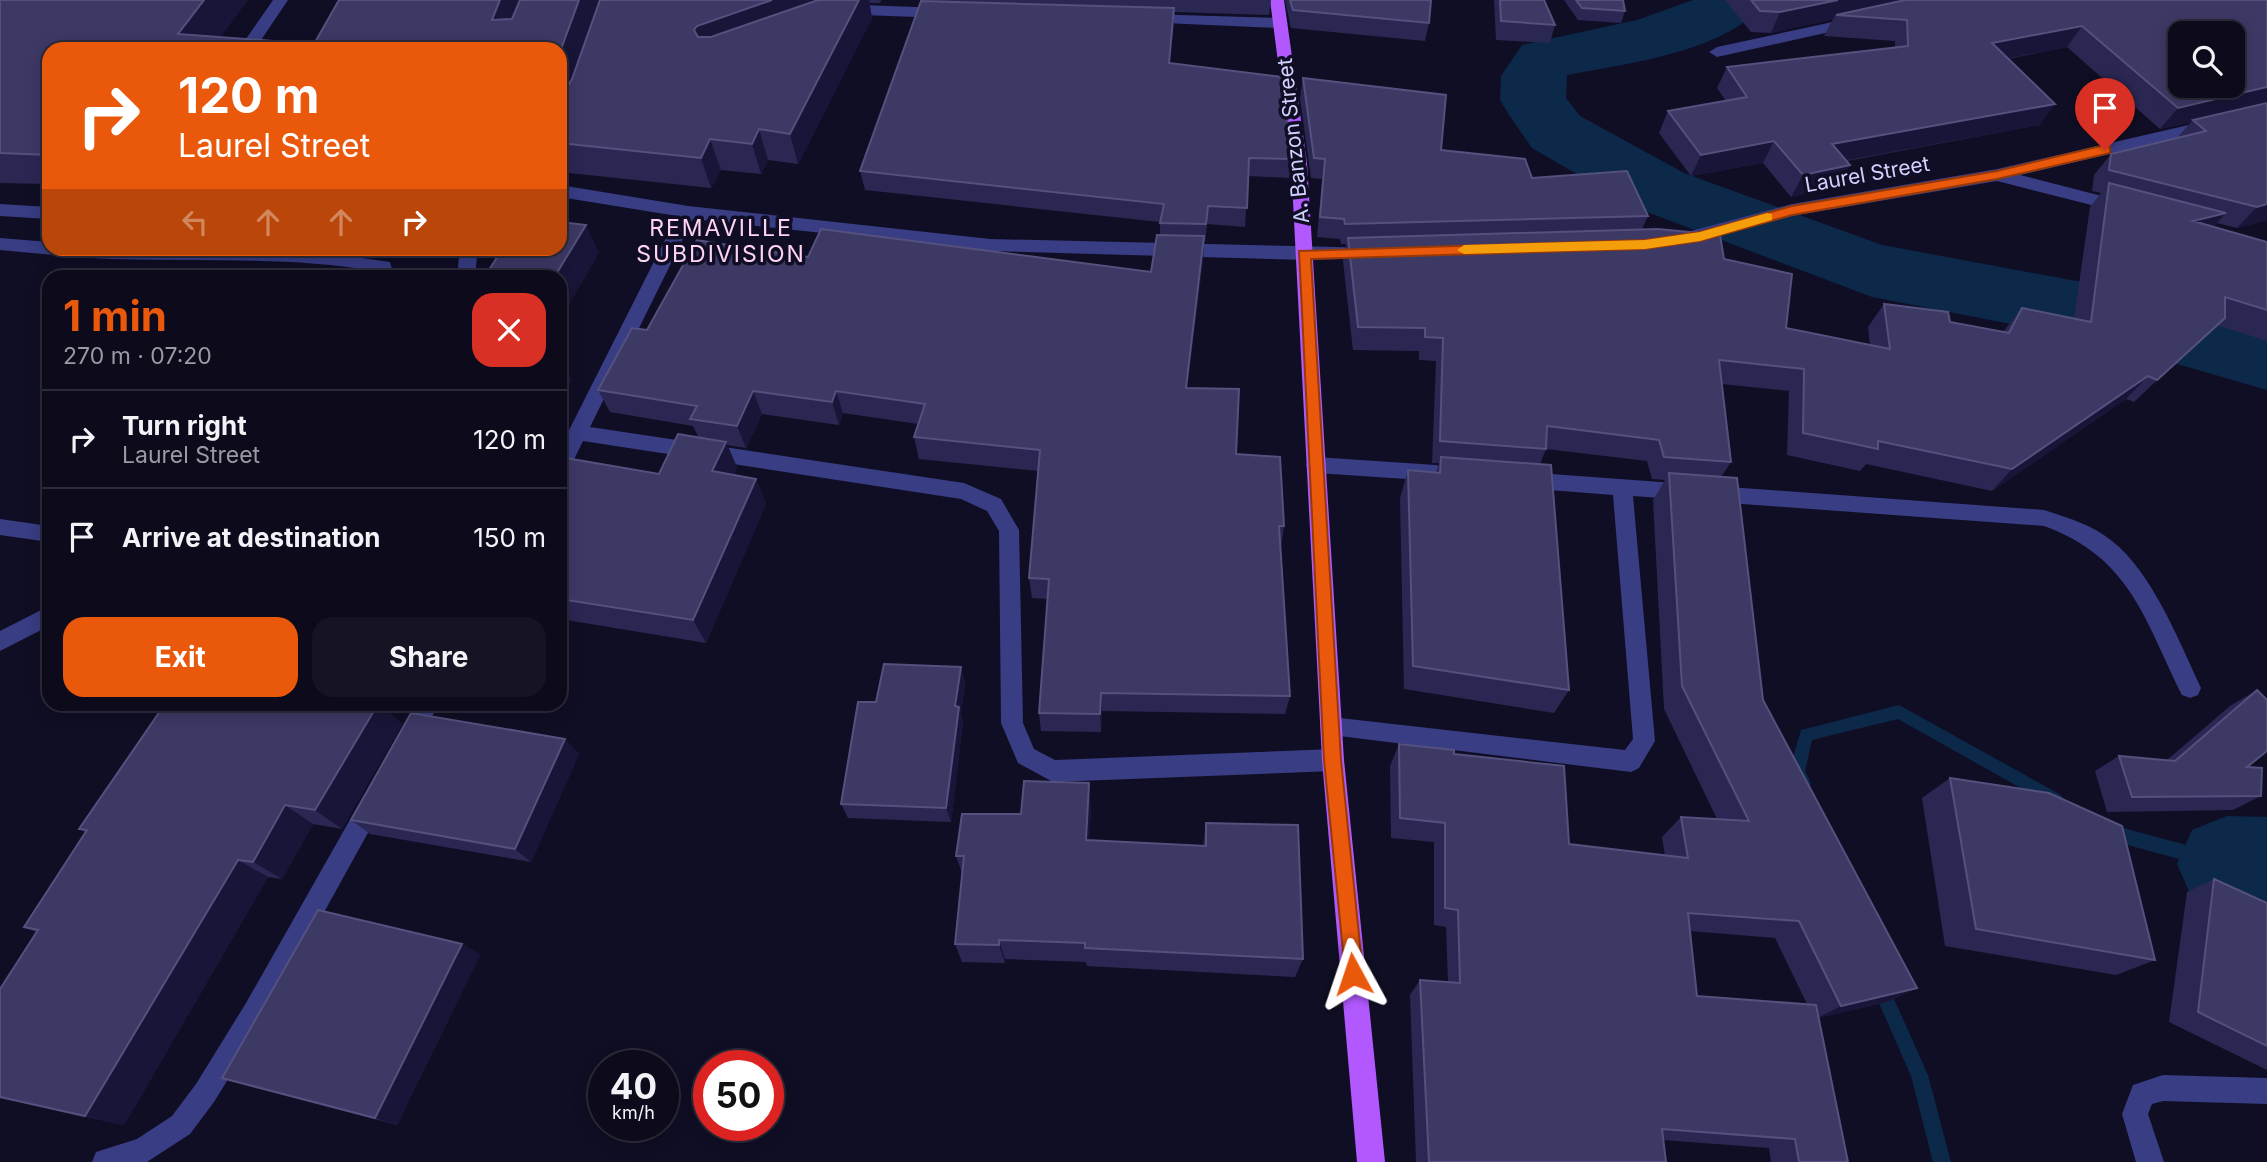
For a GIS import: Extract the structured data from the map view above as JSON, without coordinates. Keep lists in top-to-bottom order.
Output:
{
  "streets": {
    "main road": ["A. Banzon Street"],
    "street": ["Laurel Street"]
  },
  "districts": ["REMAVILLE SUBDIVISION"],
  "page": {
    "turn": ["120 m", "Laurel Street"],
    "heading": ["1 min", "270 m · 07:20"],
    "list": [
      {
        "name": "Turn right",
        "note": "Laurel Street",
        "value": "120 m"
      },
      {
        "name": "Arrive at destination",
        "value": "150 m"
      }
    ],
    "buttons": ["Exit", "Share"],
    "speed": "40 km/h",
    "limit": "50"
  }
}
